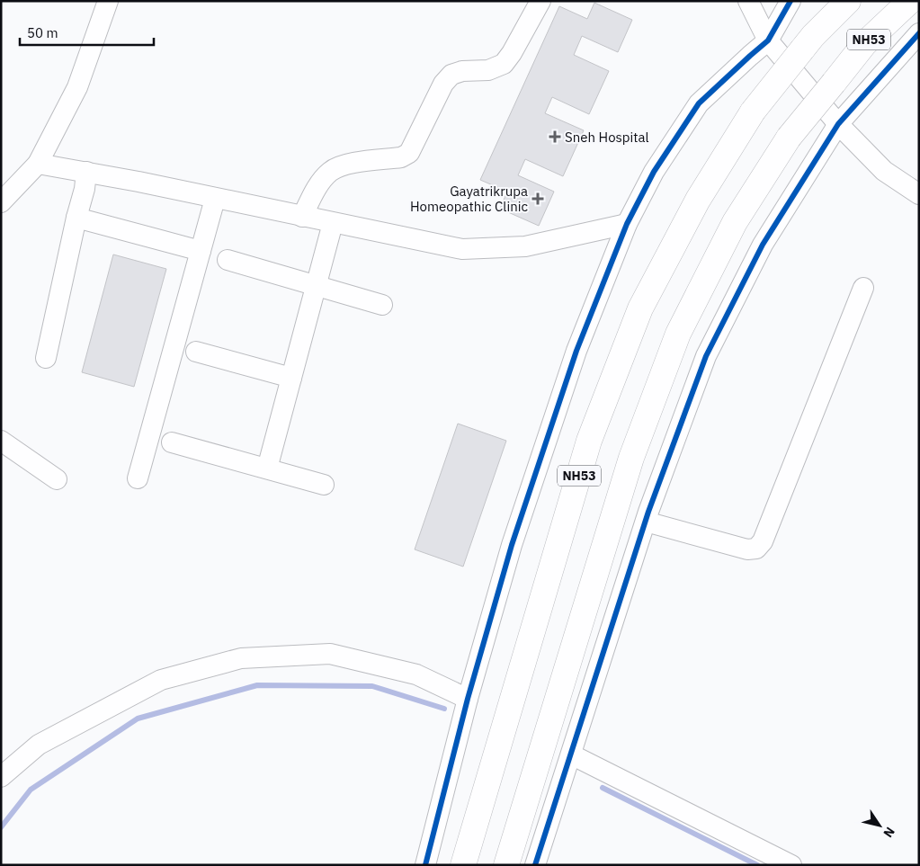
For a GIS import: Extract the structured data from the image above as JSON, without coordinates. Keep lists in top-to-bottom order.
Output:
{
  "streets": {
    "highway": ["NH53"]
  },
  "places": {
    "health": ["Sneh Hospital", "Gayatrikrupa Homeopathic Clinic"]
  },
  "scale_bar": "50 m",
  "north": "bottom right"
}
